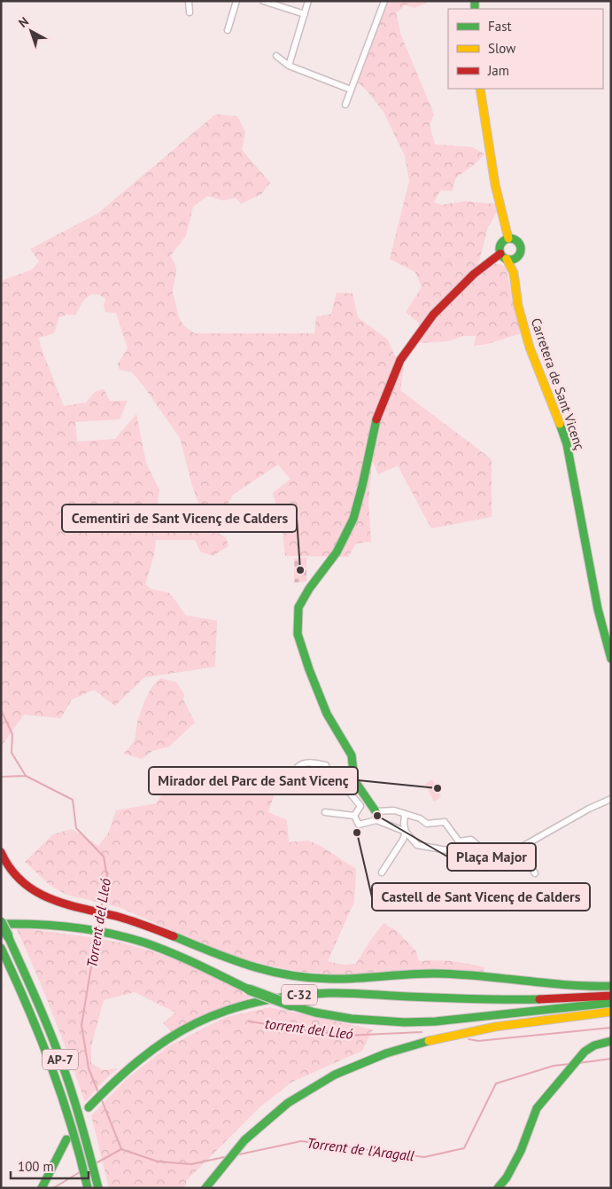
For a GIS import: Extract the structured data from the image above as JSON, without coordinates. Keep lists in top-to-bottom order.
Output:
{
  "streets": {
    "main road": ["Carretera de Sant Vicenç", "C-32", "AP-7"]
  },
  "crossings": [
    ["C-32", "AP-7"]
  ],
  "water": ["Torrent del Lleó", "torrent del Lleó", "Torrent de l'Aragall"],
  "places": [
    "Cementiri de Sant Vicenç de Calders",
    "Mirador del Parc de Sant Vicenç",
    "Plaça Major",
    "Castell de Sant Vicenç de Calders"
  ],
  "legend": ["Fast", "Slow", "Jam"],
  "scale_bar": "100 m",
  "north": "top left"
}
